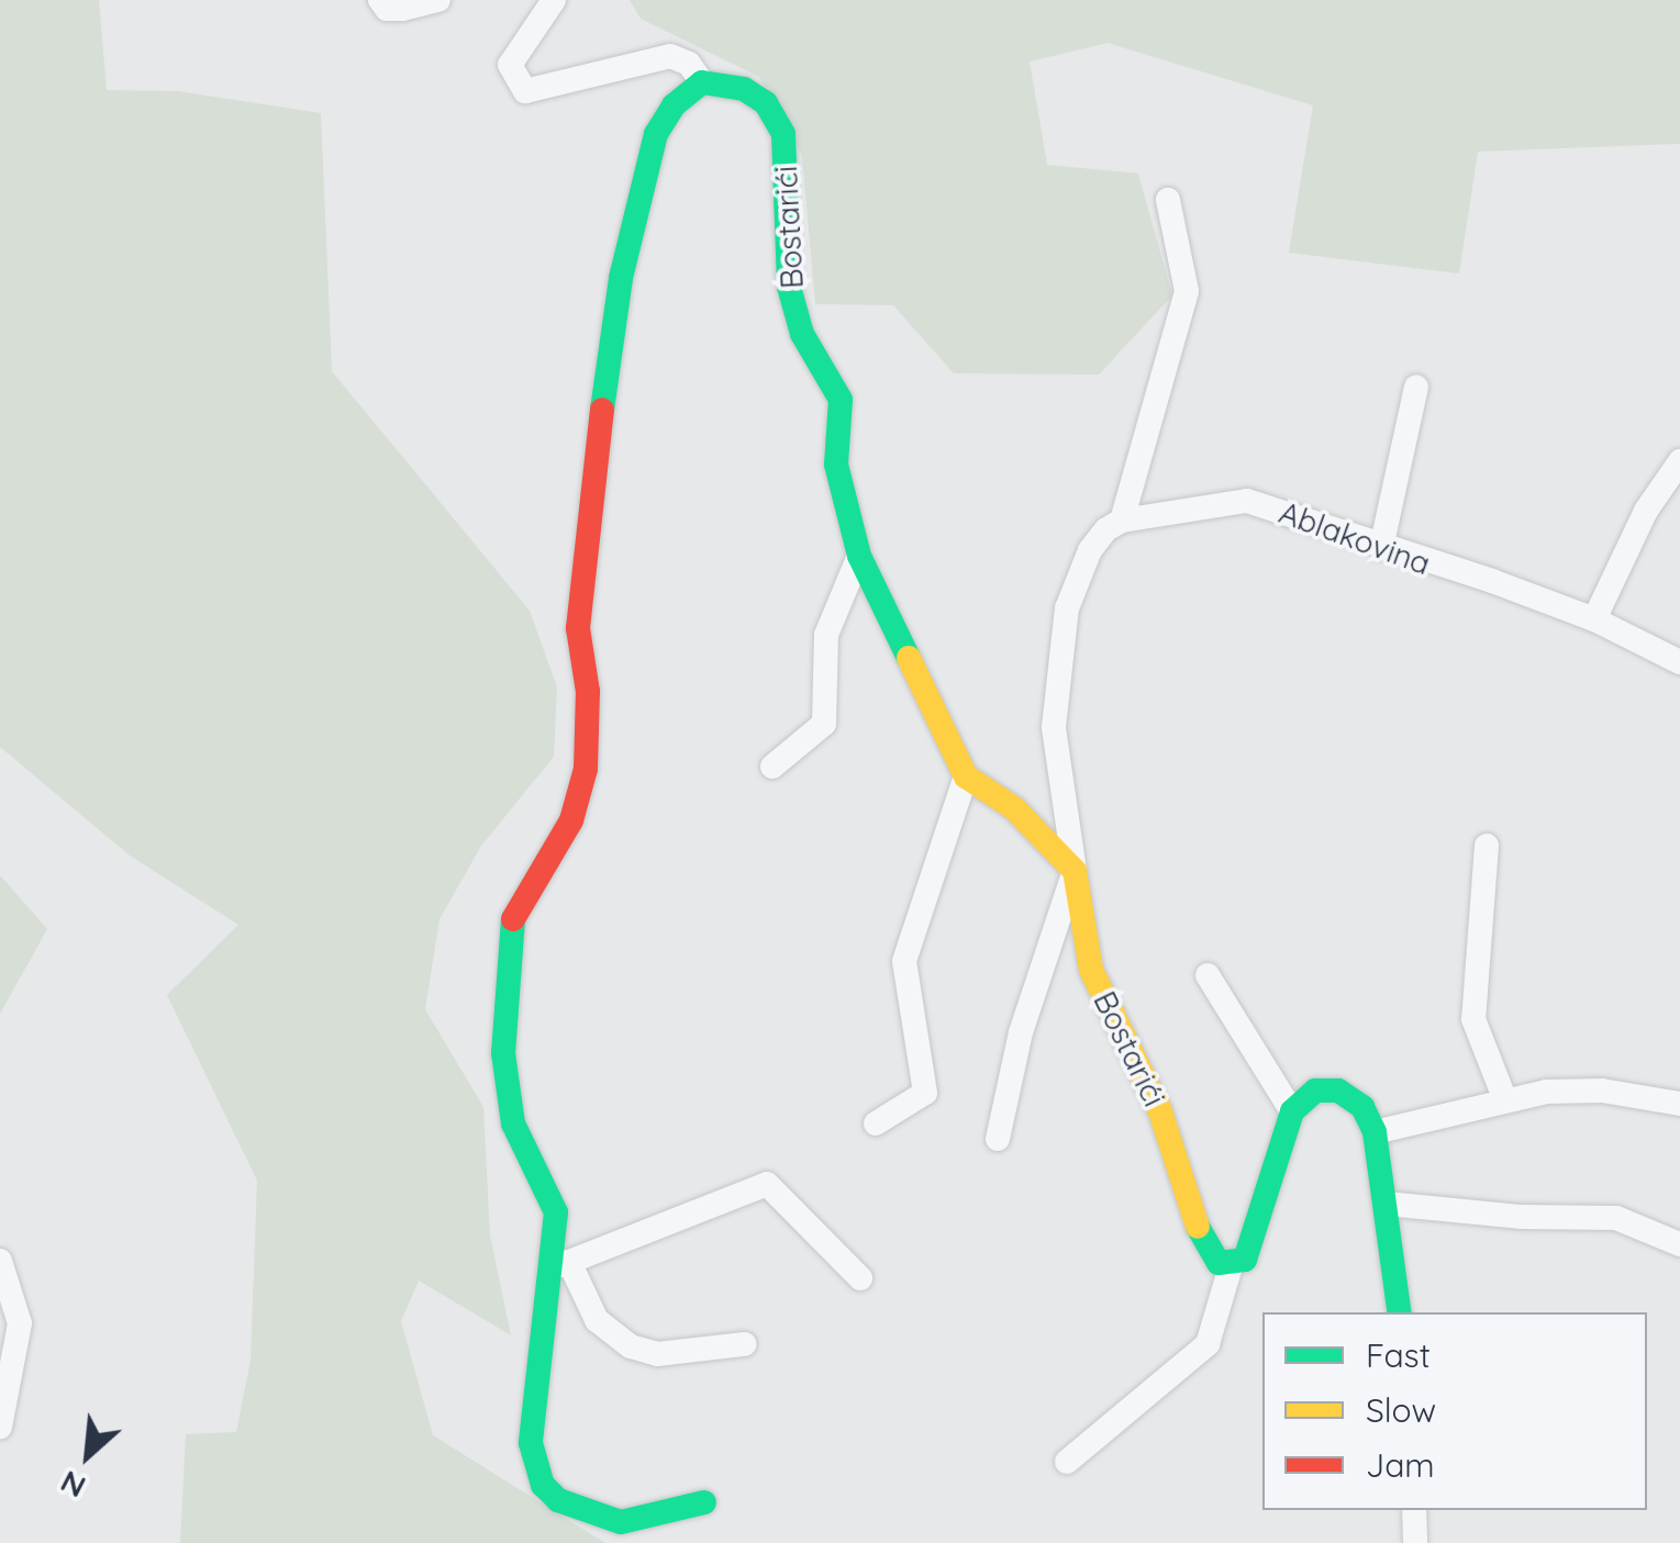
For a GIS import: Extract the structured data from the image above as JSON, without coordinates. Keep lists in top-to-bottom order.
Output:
{
  "streets": {
    "street": ["Bostarići", "Ablakovina"]
  },
  "legend": ["Fast", "Slow", "Jam"],
  "north": "bottom left"
}
